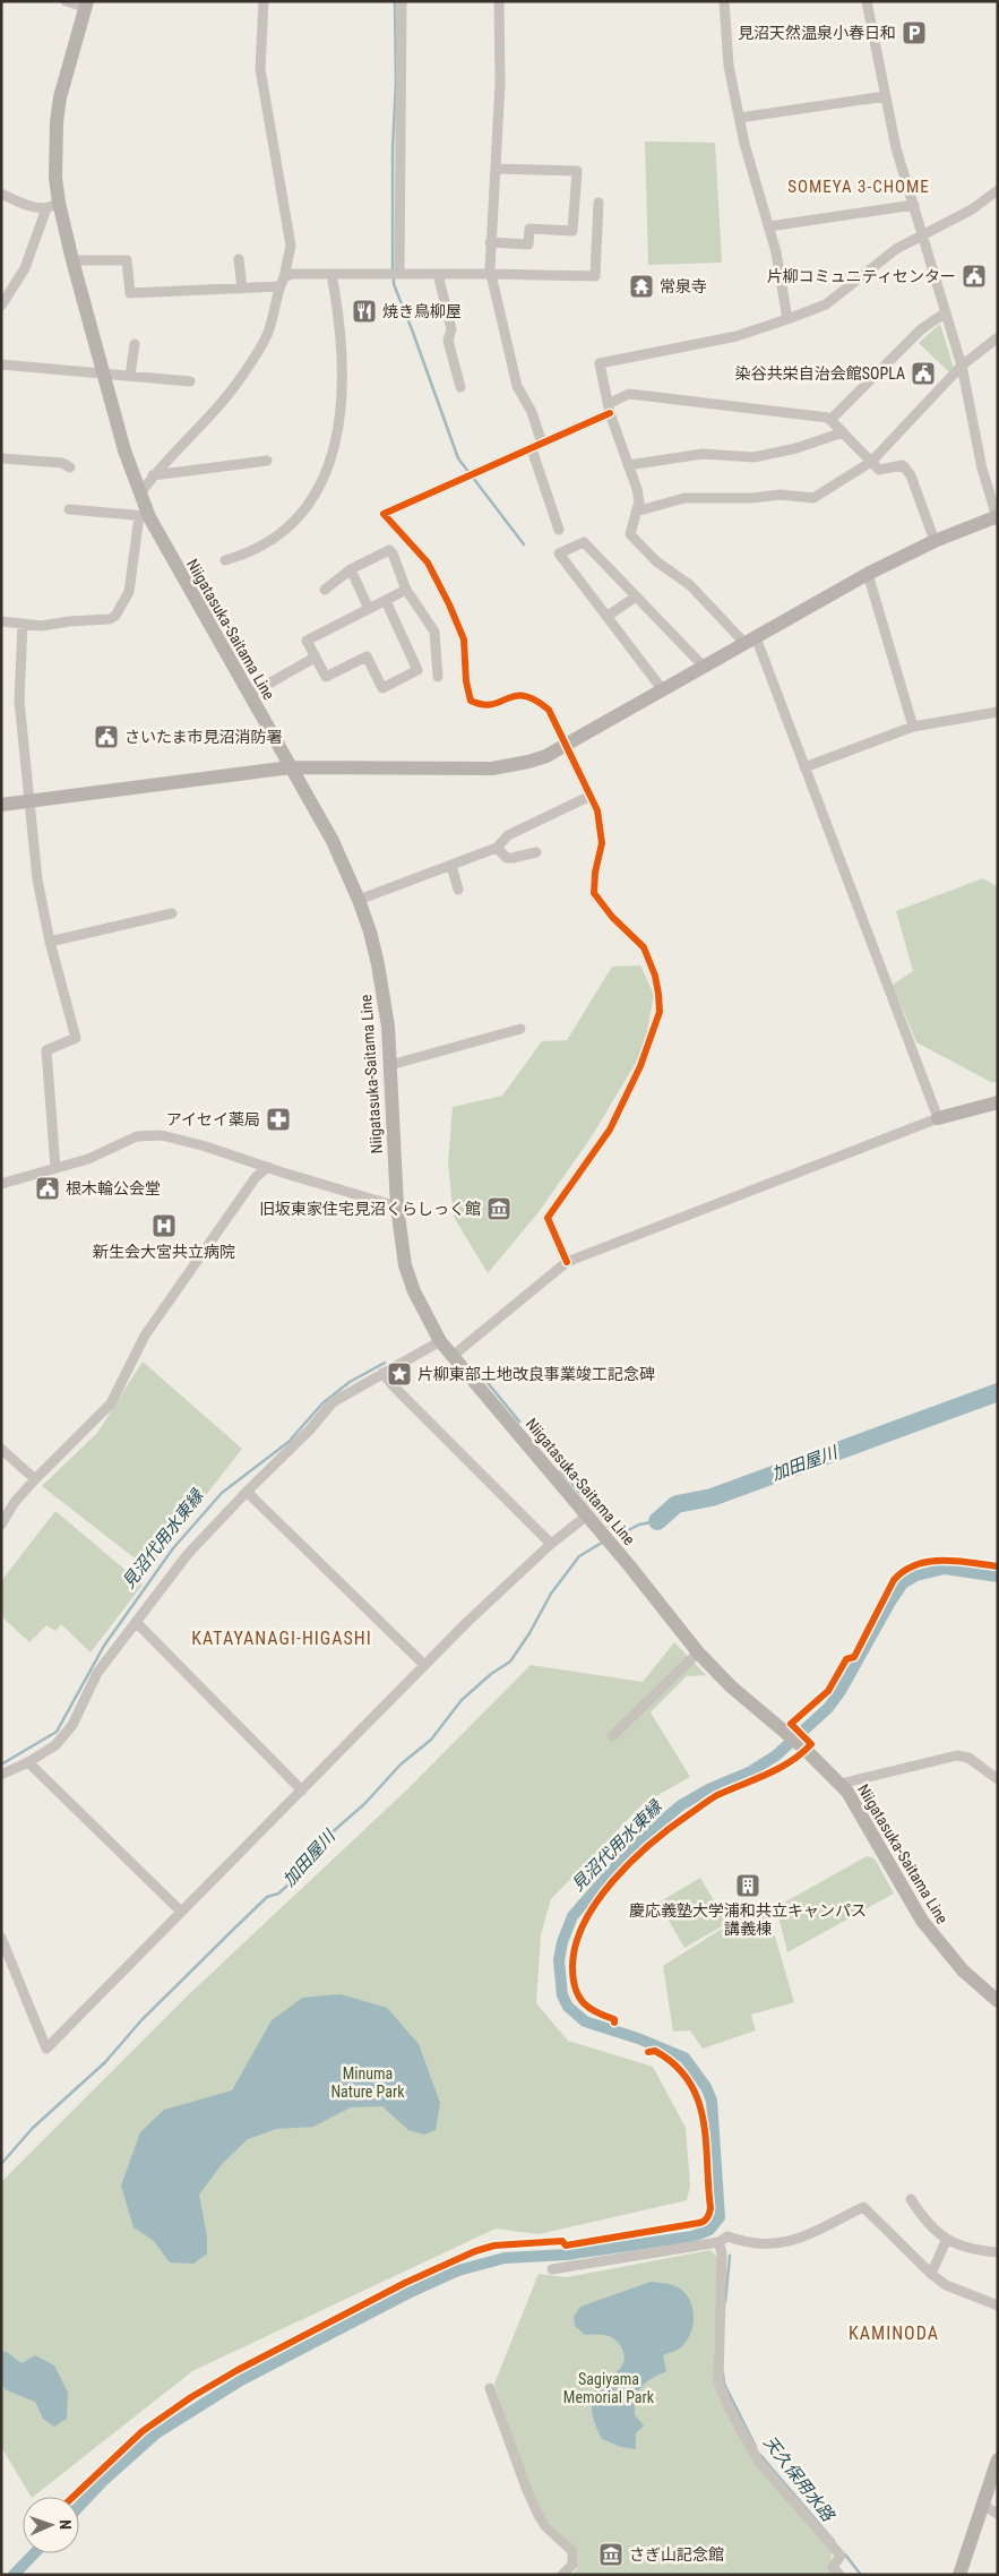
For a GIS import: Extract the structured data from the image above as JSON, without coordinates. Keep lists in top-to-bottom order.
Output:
{
  "streets": {
    "main road": ["Niigatasuka-Saitama Line"]
  },
  "districts": ["SOMEYA 3-CHOME", "KATAYANAGI-HIGASHI", "KAMINODA"],
  "water": ["加田屋川", "見沼代用水東縁", "天久保用水路"],
  "parks": ["Minuma Nature Park", "Sagiyama Memorial Park"],
  "places": {
    "parking": ["見沼天然温泉小春日和"],
    "public building": [
      "片柳コミュニティセンター",
      "染谷共栄自治会館SOPLA",
      "さいたま市見沼消防署",
      "根木輪公会堂"
    ],
    "temple": ["常泉寺"],
    "restaurant": ["焼き鳥柳屋"],
    "pharmacy": ["アイセイ薬局"],
    "museum": ["旧坂東家住宅見沼くらしっく館", "さぎ山記念館"],
    "hospital": ["新生会大宮共立病院"],
    "place": ["片柳東部土地改良事業竣工記念碑"],
    "building": ["慶応義塾大学浦和共立キャンパス 講義棟"]
  },
  "north": "right"
}
